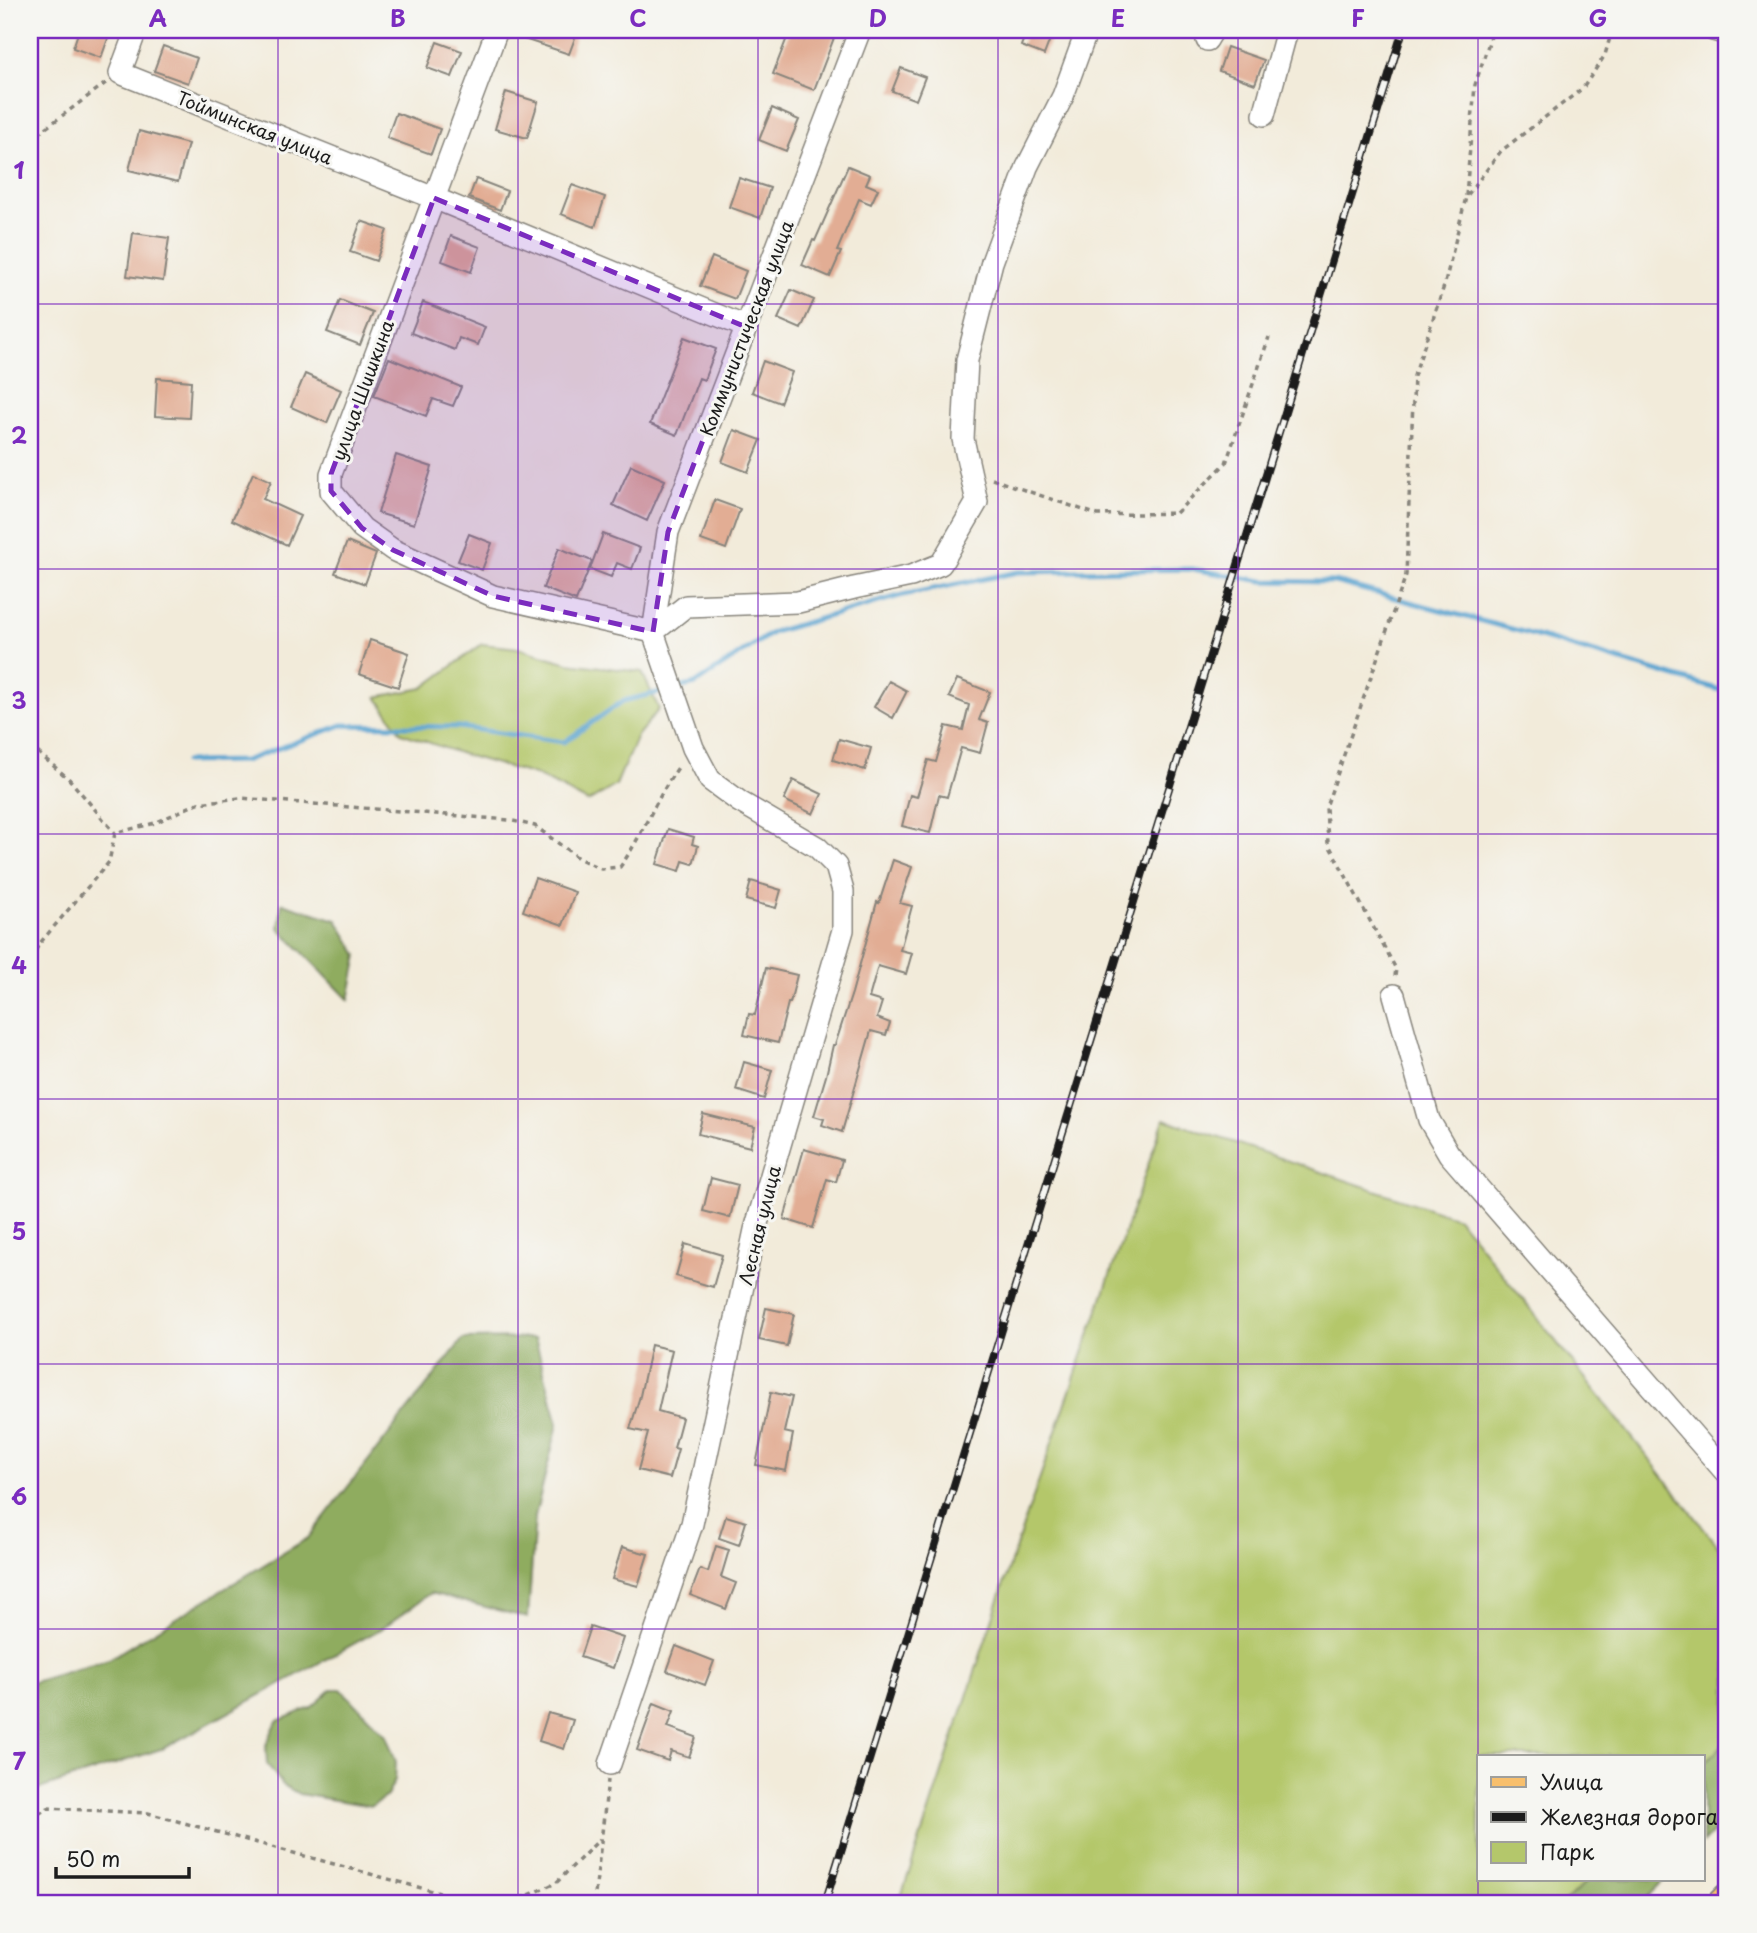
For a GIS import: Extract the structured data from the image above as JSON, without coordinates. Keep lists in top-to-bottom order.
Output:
{
  "streets": {
    "street": [
      "Тойминская улица",
      "Коммунистическая улица",
      "улица Шишкина",
      "Лесная улица"
    ]
  },
  "crossings": [
    ["Тойминская улица", "Коммунистическая улица"],
    ["Тойминская улица", "улица Шишкина"],
    ["Коммунистическая улица", "улица Шишкина"],
    ["Коммунистическая улица", "Лесная улица"],
    ["улица Шишкина", "Лесная улица"]
  ],
  "legend": ["Улица", "Железная дорога", "Парк"],
  "scale_bar": "50 m",
  "grid": {
    "columns": [
      "A",
      "B",
      "C",
      "D",
      "E",
      "F",
      "G"
    ],
    "rows": [
      "1",
      "2",
      "3",
      "4",
      "5",
      "6",
      "7"
    ]
  }
}
